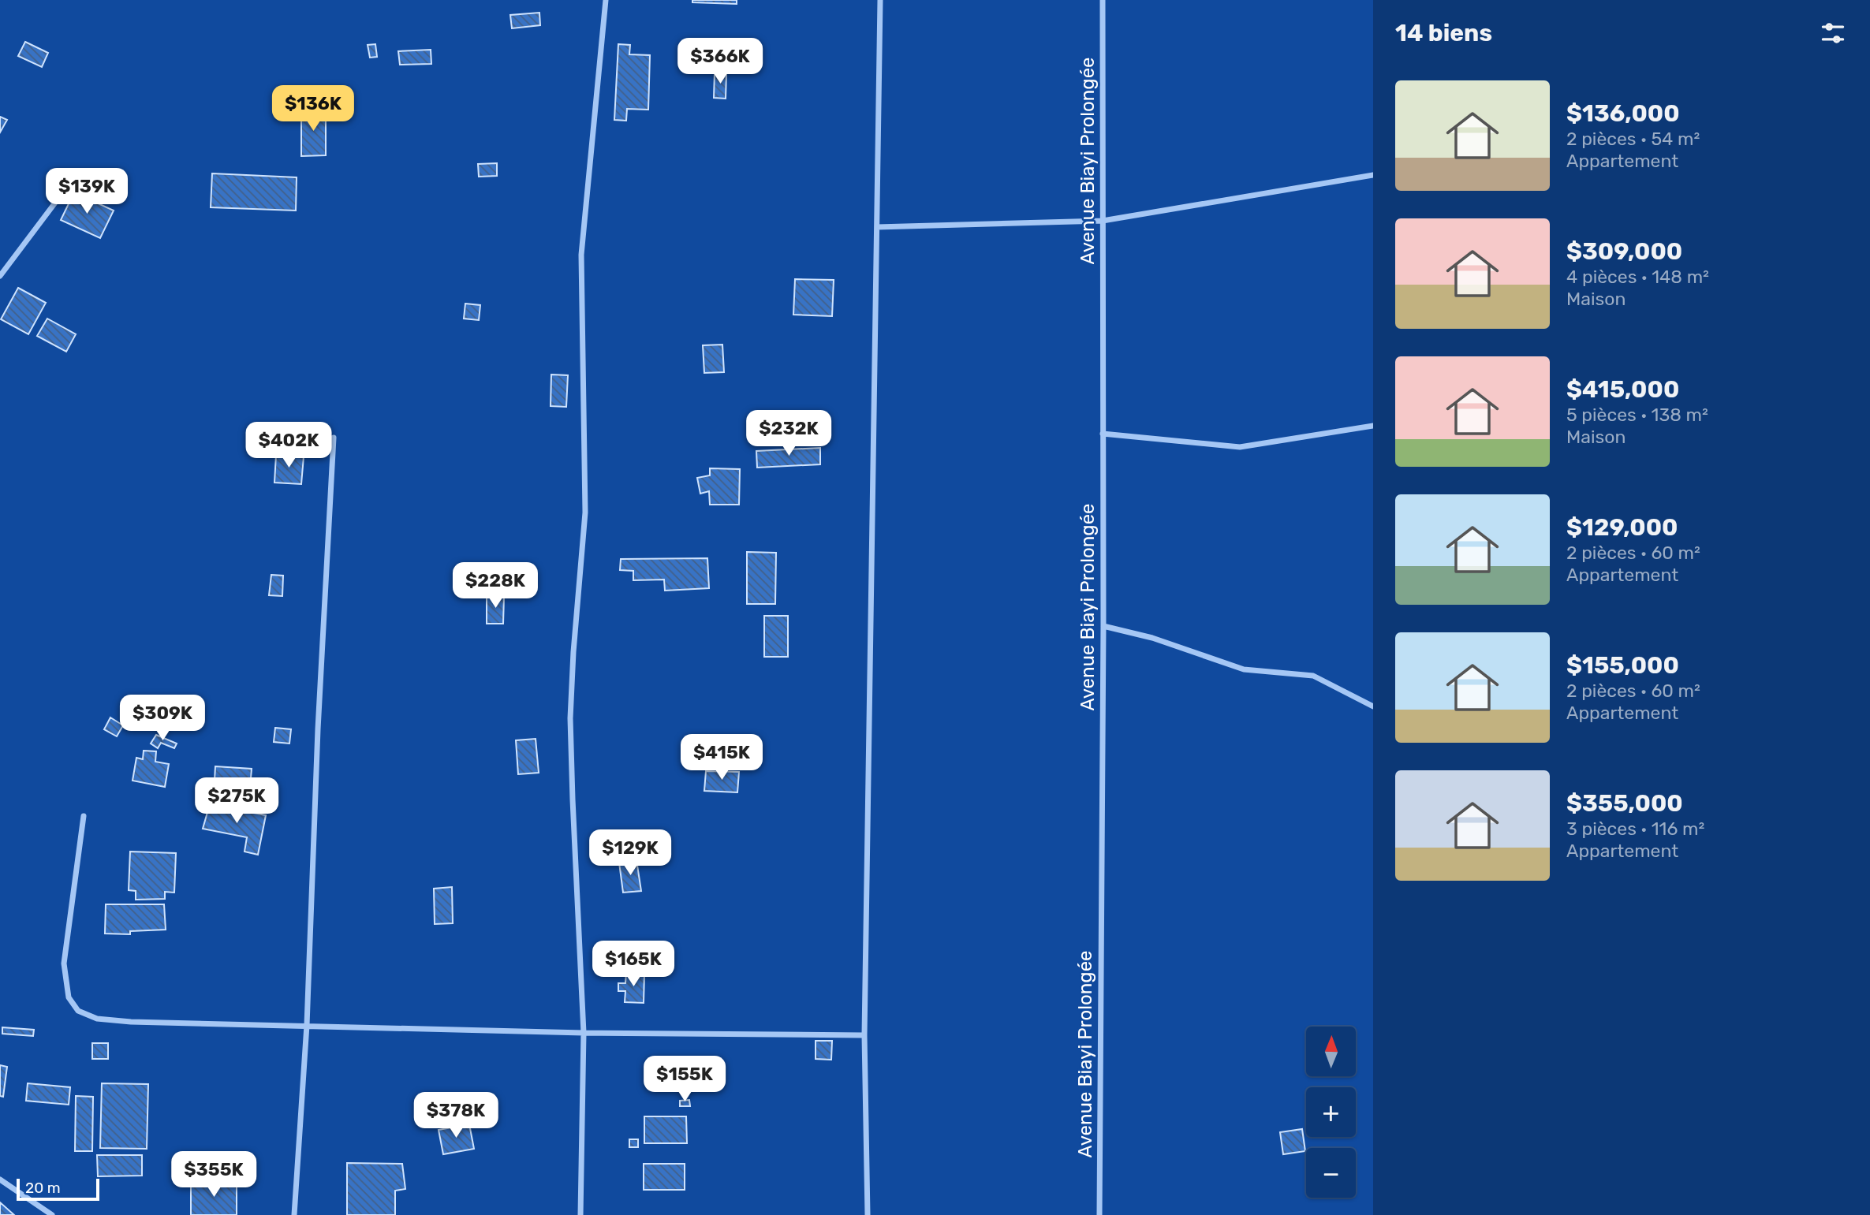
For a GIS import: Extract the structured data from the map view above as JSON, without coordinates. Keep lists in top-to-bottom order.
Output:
{
  "streets": {
    "street": ["Avenue Biayi Prolongée"]
  },
  "scale_bar": "20 m",
  "north": "top",
  "page": {
    "heading": "14 biens",
    "price": [
      "$366K",
      "$136K",
      "$139K",
      "$232K",
      "$402K",
      "$228K",
      "$309K",
      "$415K",
      "$275K",
      "$129K",
      "$165K",
      "$155K",
      "$378K",
      "$355K"
    ],
    "list": [
      {
        "name": "$136,000",
        "note": "2 pièces · 54 m² · Appartement"
      },
      {
        "name": "$309,000",
        "note": "4 pièces · 148 m² · Maison"
      },
      {
        "name": "$415,000",
        "note": "5 pièces · 138 m² · Maison"
      },
      {
        "name": "$129,000",
        "note": "2 pièces · 60 m² · Appartement"
      },
      {
        "name": "$155,000",
        "note": "2 pièces · 60 m² · Appartement"
      },
      {
        "name": "$355,000",
        "note": "3 pièces · 116 m² · Appartement"
      }
    ],
    "map_buttons": ["+", "−"],
    "scale": "20 m"
  }
}
